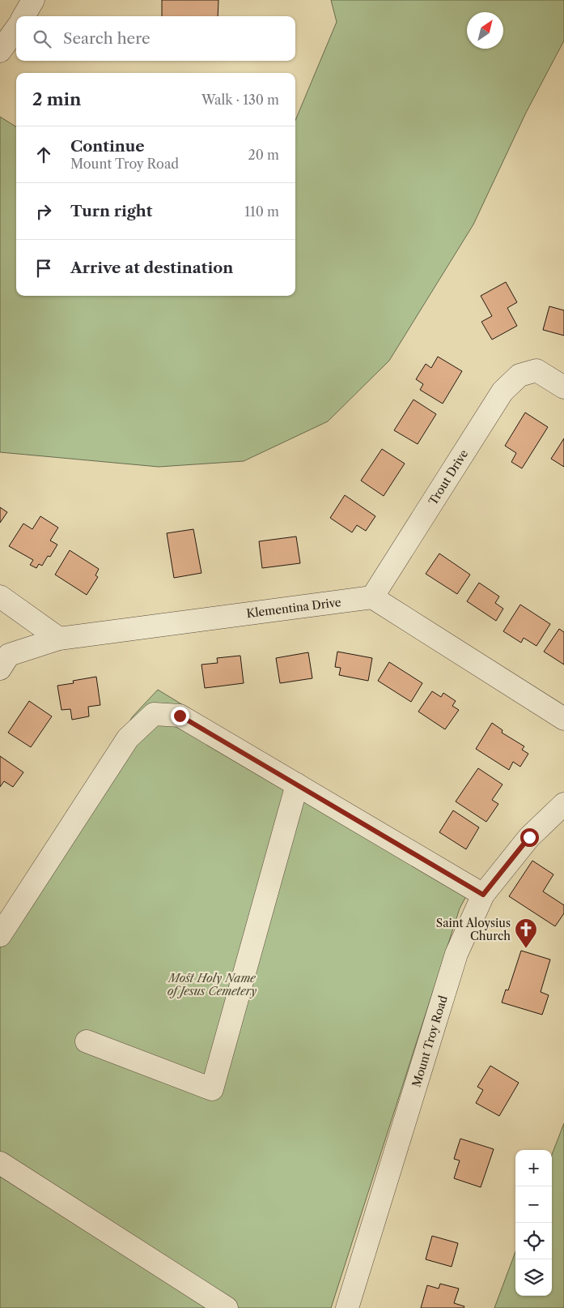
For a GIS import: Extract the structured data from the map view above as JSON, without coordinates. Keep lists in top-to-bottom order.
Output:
{
  "streets": {
    "street": ["Trout Drive", "Klementina Drive", "Mount Troy Road"]
  },
  "crossings": [
    ["Trout Drive", "Klementina Drive"]
  ],
  "parks": ["Most Holy Name of Jesus Cemetery"],
  "places": {
    "church": ["Saint Aloysius Church"]
  },
  "north": "top right",
  "page": {
    "search": "Search here",
    "heading": ["2 min", "Walk · 130 m"],
    "list": [
      ["Continue", "Mount Troy Road", "20 m"],
      ["Turn right", "110 m"],
      "Arrive at destination"
    ],
    "map_buttons": ["+", "−"]
  }
}
